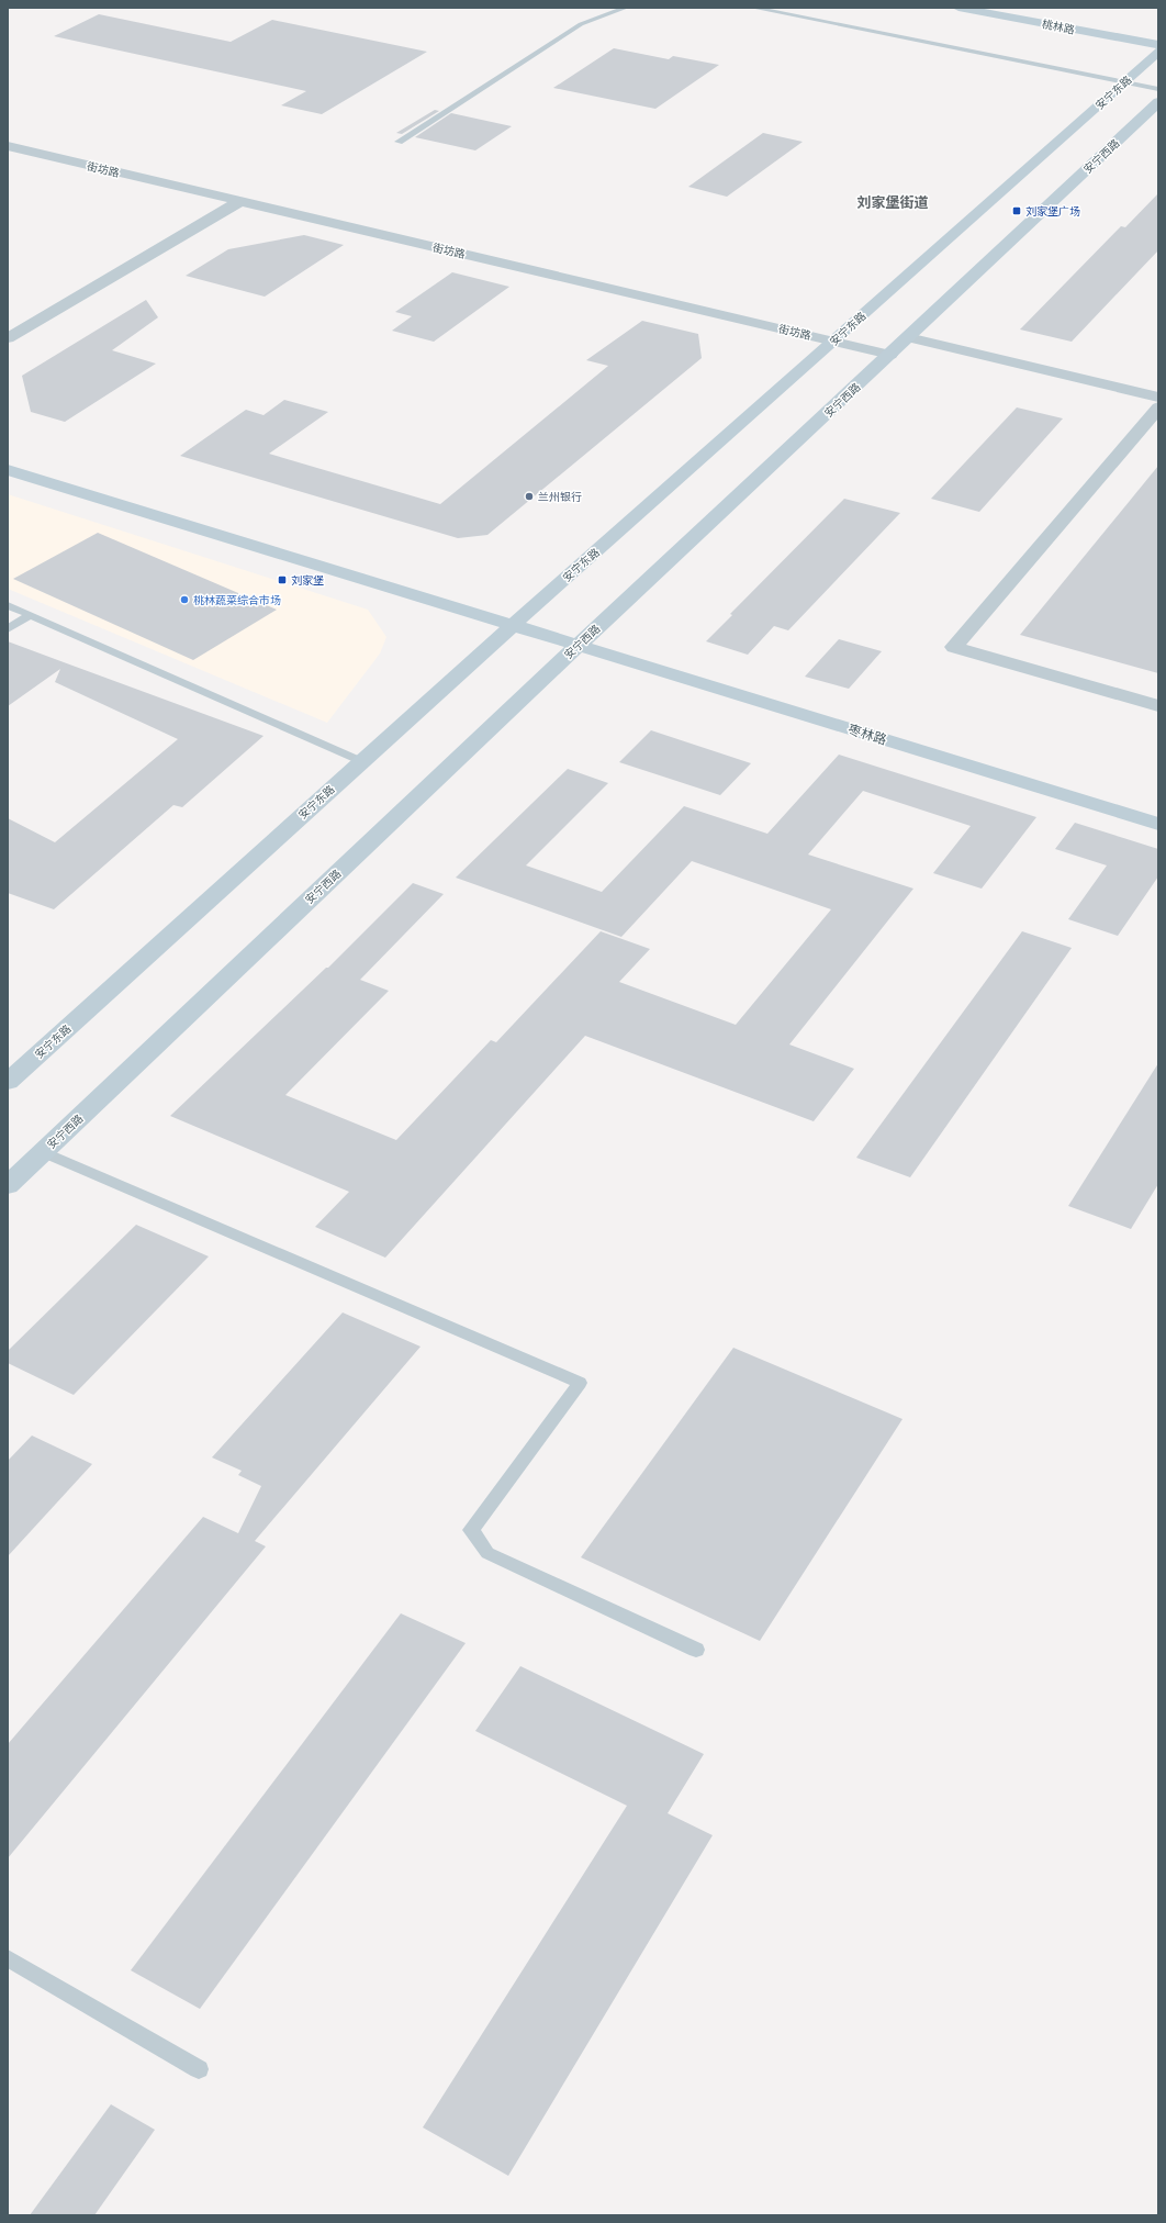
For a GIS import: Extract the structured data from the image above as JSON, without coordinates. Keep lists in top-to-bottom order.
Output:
{
  "streets": {
    "main road": [
      "桃林路",
      "安宁东路",
      "安宁西路",
      "枣林路"
    ],
    "street": ["街坊路"]
  },
  "crossings": [
    ["安宁东路", "街坊路"],
    ["安宁东路", "枣林路"],
    ["安宁西路", "街坊路"],
    ["安宁西路", "枣林路"]
  ],
  "districts": ["刘家堡街道"],
  "places": {
    "transit": ["刘家堡广场", "刘家堡"],
    "other": ["兰州银行", "桃林蔬菜综合市场"]
  }
}
